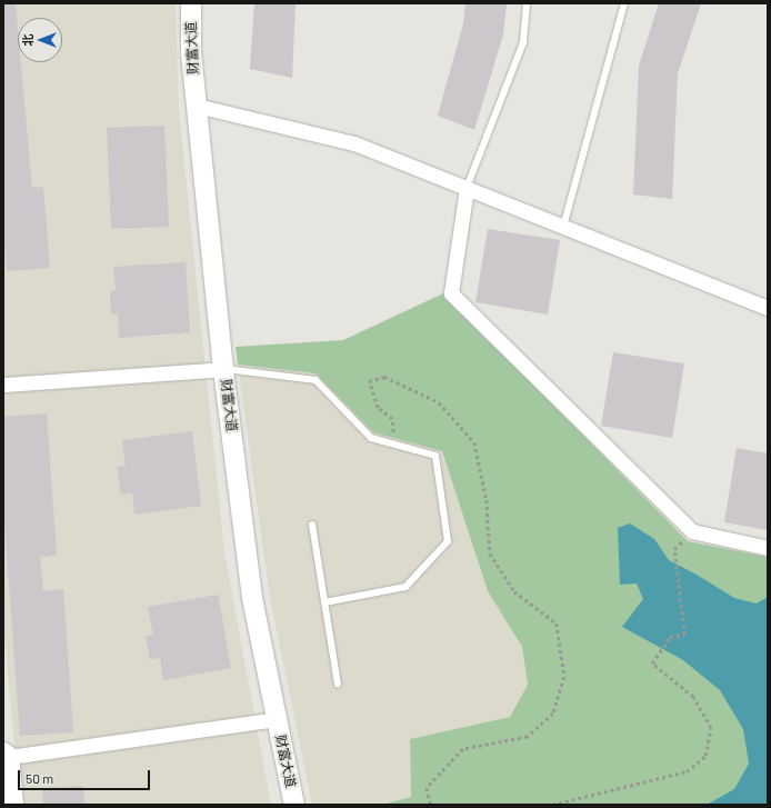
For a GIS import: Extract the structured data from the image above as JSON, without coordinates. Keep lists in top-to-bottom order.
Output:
{
  "streets": {
    "street": ["财富大道"]
  },
  "scale_bar": "50 m",
  "north": "left"
}
